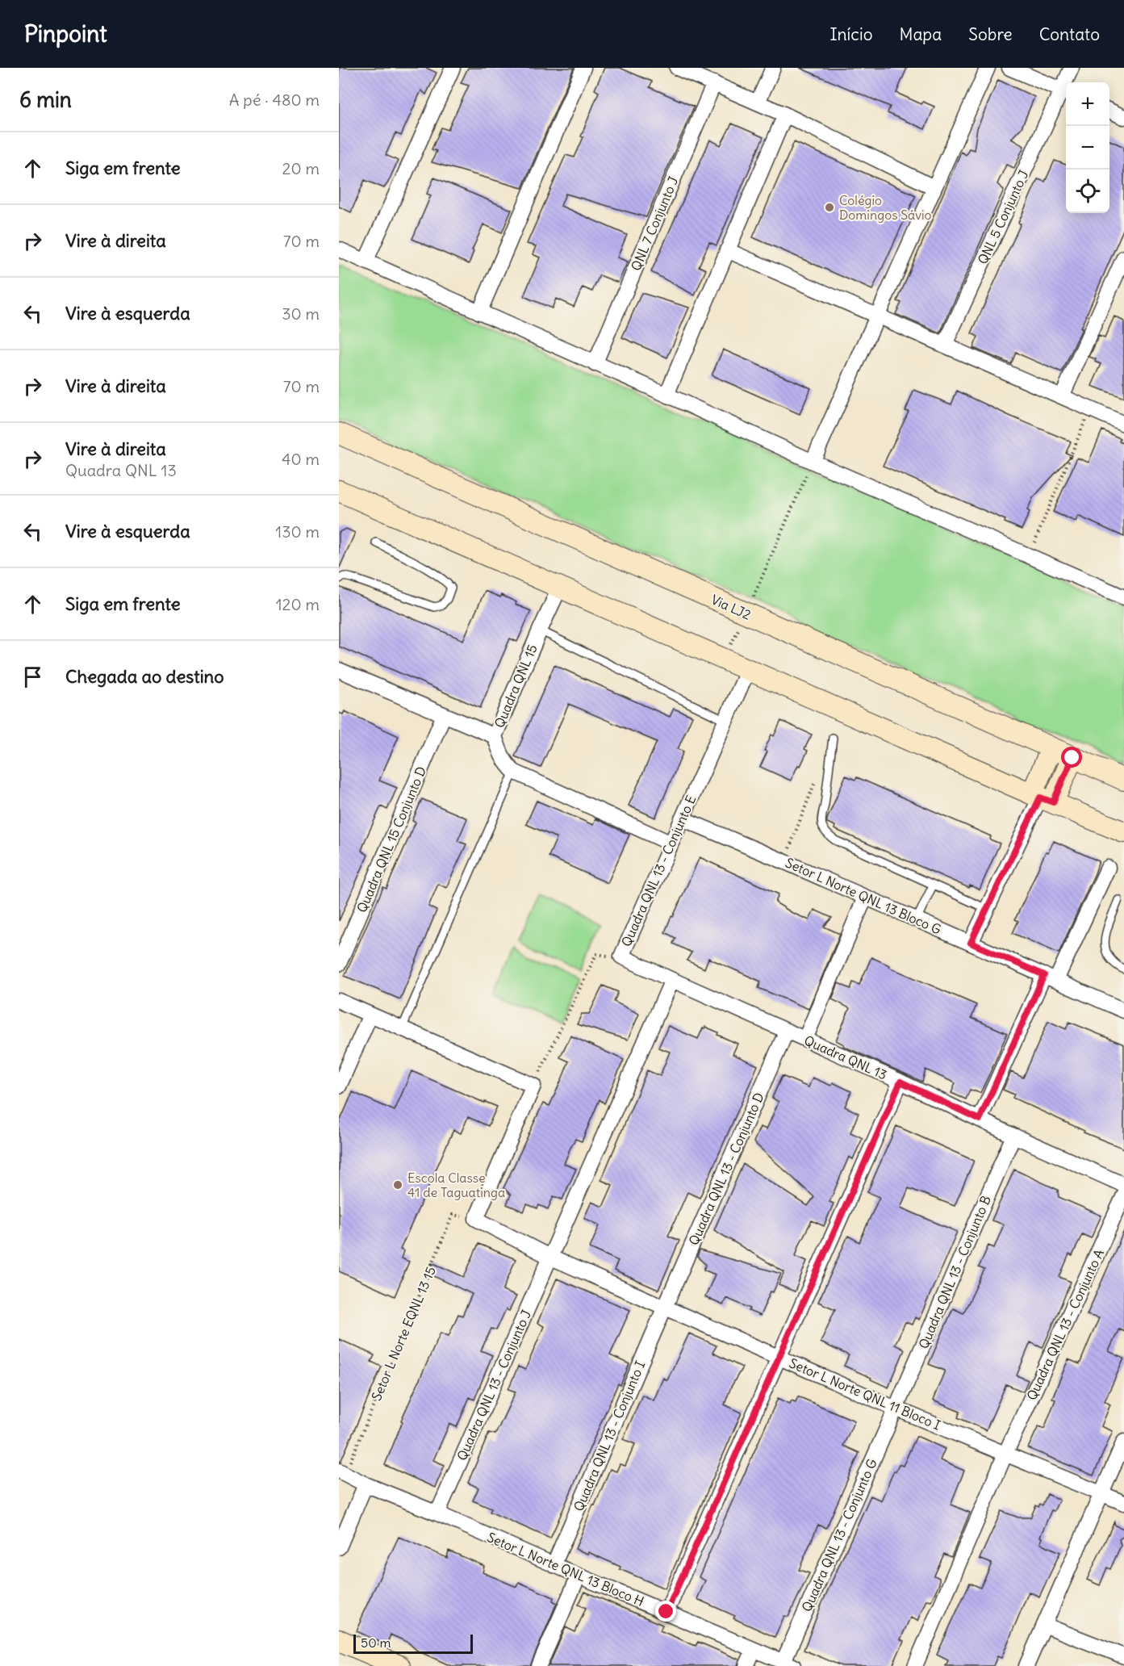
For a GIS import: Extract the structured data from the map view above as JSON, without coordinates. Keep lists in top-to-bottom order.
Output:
{
  "streets": {
    "main road": ["Via LJ2"],
    "street": [
      "QNL 5 Conjunto J",
      "QNL 7 Conjunto J",
      "Quadra QNL 15",
      "Quadra QNL 15 Conjunto D",
      "Quadra QNL 13 - Conjunto E",
      "Setor L Norte QNL 13 Bloco G",
      "Quadra QNL 13",
      "Quadra QNL 13 - Conjunto D",
      "Quadra QNL 13 - Conjunto B",
      "Quadra QNL 13 - Conjunto A",
      "Quadra QNL 13 - Conjunto J",
      "Setor L Norte QNL 11 Bloco I",
      "Quadra QNL 13 - Conjunto I",
      "Quadra QNL 13 - Conjunto G",
      "Setor L Norte QNL 13 Bloco H"
    ],
    "path": ["Setor L Norte EQNL 13 15"]
  },
  "crossings": [
    ["Quadra QNL 15", "Quadra QNL 15 Conjunto D"],
    ["Quadra QNL 13 - Conjunto E", "Setor L Norte QNL 13 Bloco G"],
    ["Quadra QNL 13 - Conjunto E", "Quadra QNL 13"],
    ["Quadra QNL 13", "Quadra QNL 13 - Conjunto D"],
    ["Quadra QNL 13", "Quadra QNL 13 - Conjunto B"],
    ["Quadra QNL 13 - Conjunto D", "Setor L Norte QNL 11 Bloco I"],
    ["Quadra QNL 13 - Conjunto D", "Quadra QNL 13 - Conjunto I"],
    ["Quadra QNL 13 - Conjunto B", "Setor L Norte QNL 11 Bloco I"],
    ["Quadra QNL 13 - Conjunto B", "Quadra QNL 13 - Conjunto G"],
    ["Quadra QNL 13 - Conjunto A", "Setor L Norte QNL 11 Bloco I"],
    ["Setor L Norte EQNL 13 15", "Setor L Norte QNL 11 Bloco I"],
    ["Quadra QNL 13 - Conjunto J", "Setor L Norte QNL 11 Bloco I"],
    ["Quadra QNL 13 - Conjunto J", "Setor L Norte QNL 13 Bloco H"],
    ["Setor L Norte QNL 11 Bloco I", "Quadra QNL 13 - Conjunto I"],
    ["Setor L Norte QNL 11 Bloco I", "Quadra QNL 13 - Conjunto G"],
    ["Quadra QNL 13 - Conjunto I", "Setor L Norte QNL 13 Bloco H"],
    ["Quadra QNL 13 - Conjunto G", "Setor L Norte QNL 13 Bloco H"]
  ],
  "places": ["Colégio Domingos Sávio", "Escola Classe 41 de Taguatinga"],
  "scale_bar": "50 m",
  "page": {
    "header": "Pinpoint",
    "nav": [
      "Início",
      "Mapa",
      "Sobre",
      "Contato"
    ],
    "heading": ["6 min", "A pé · 480 m"],
    "map_buttons": ["+", "−"],
    "list": [
      ["Siga em frente", "20 m"],
      ["Vire à direita", "70 m"],
      ["Vire à esquerda", "30 m"],
      ["Vire à direita", "70 m"],
      ["Vire à direita", "Quadra QNL 13", "40 m"],
      ["Vire à esquerda", "130 m"],
      ["Siga em frente", "120 m"],
      "Chegada ao destino"
    ],
    "scale": "50 m"
  }
}
